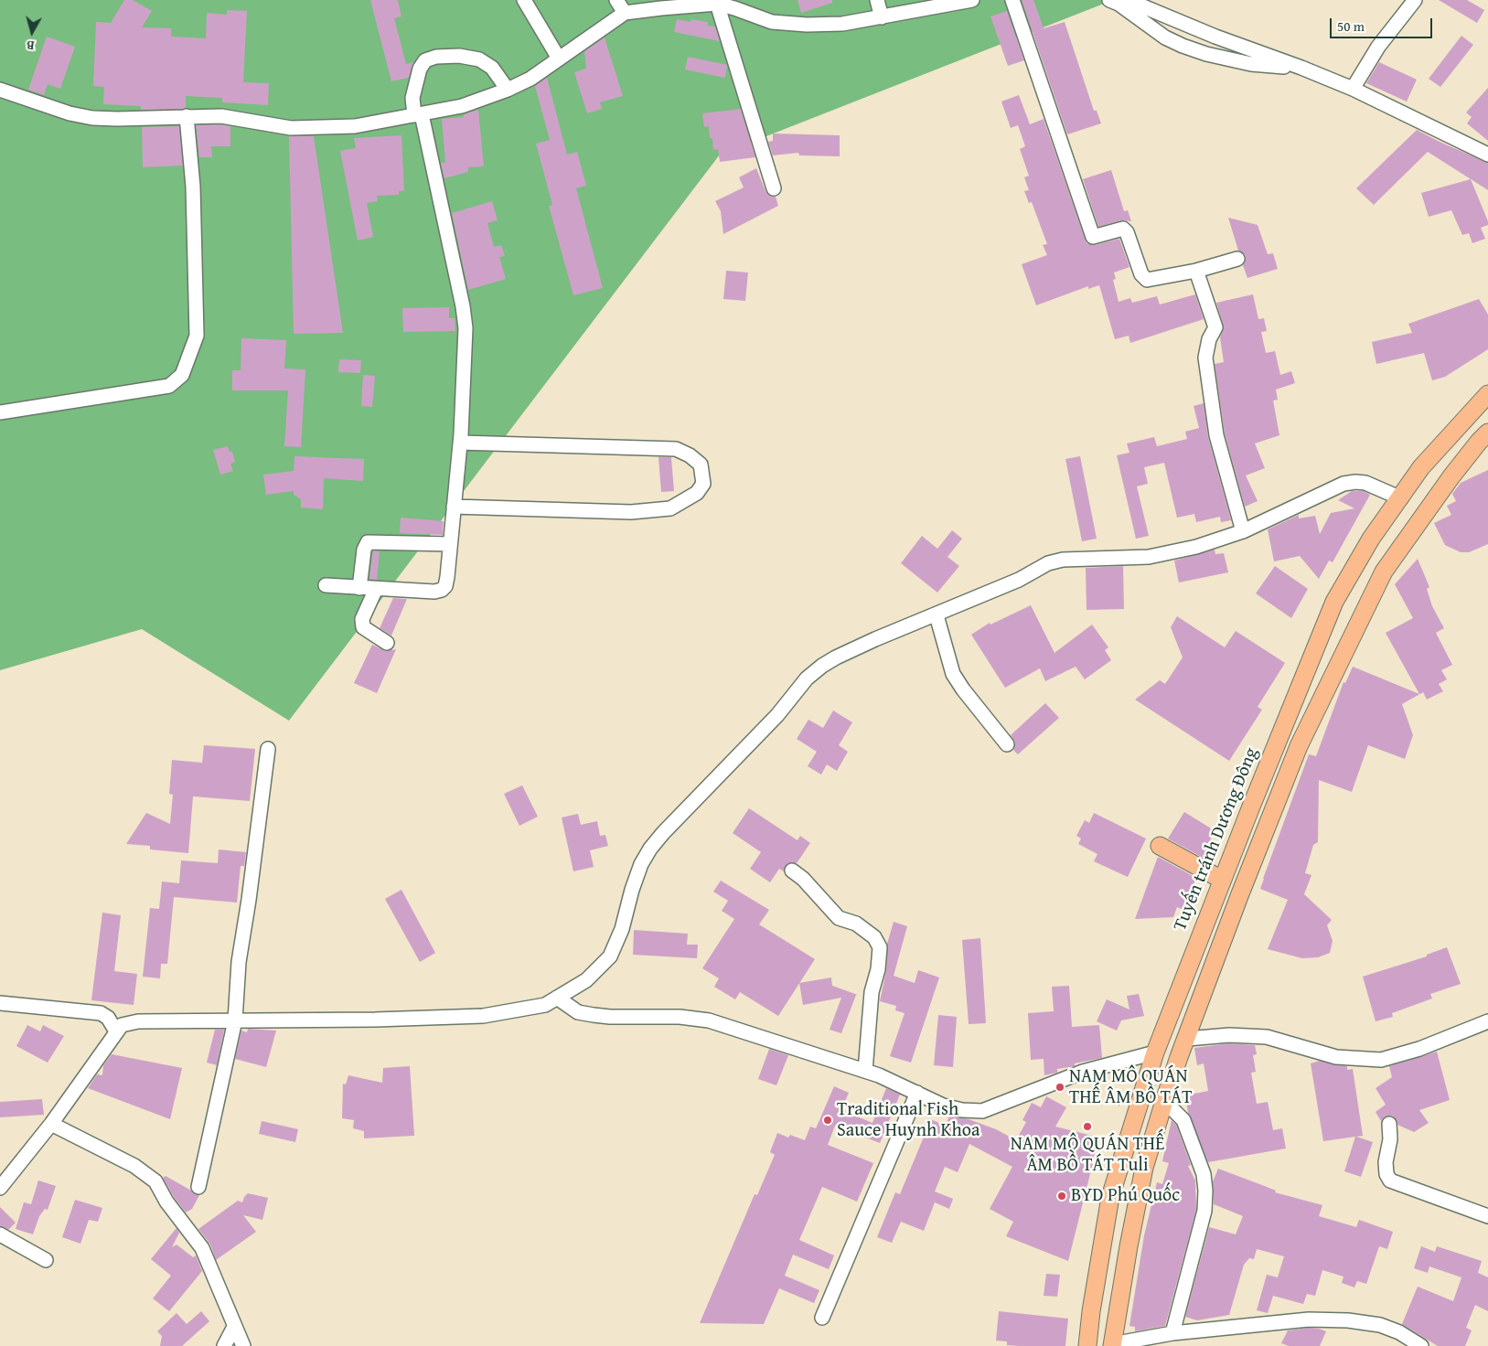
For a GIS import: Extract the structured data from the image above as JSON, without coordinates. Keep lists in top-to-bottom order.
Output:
{
  "streets": {
    "main road": ["Tuyến tránh Dương Đông"]
  },
  "places": [
    "NAM MÔ QUÁN THẾ ÂM BỒ TÁT",
    "Traditional Fish Sauce Huynh Khoa",
    "NAM MÔ QUÁN THẾ ÂM BỒ TÁT Tuli",
    "BYD Phú Quốc"
  ],
  "scale_bar": "50 m",
  "north": "bottom"
}
